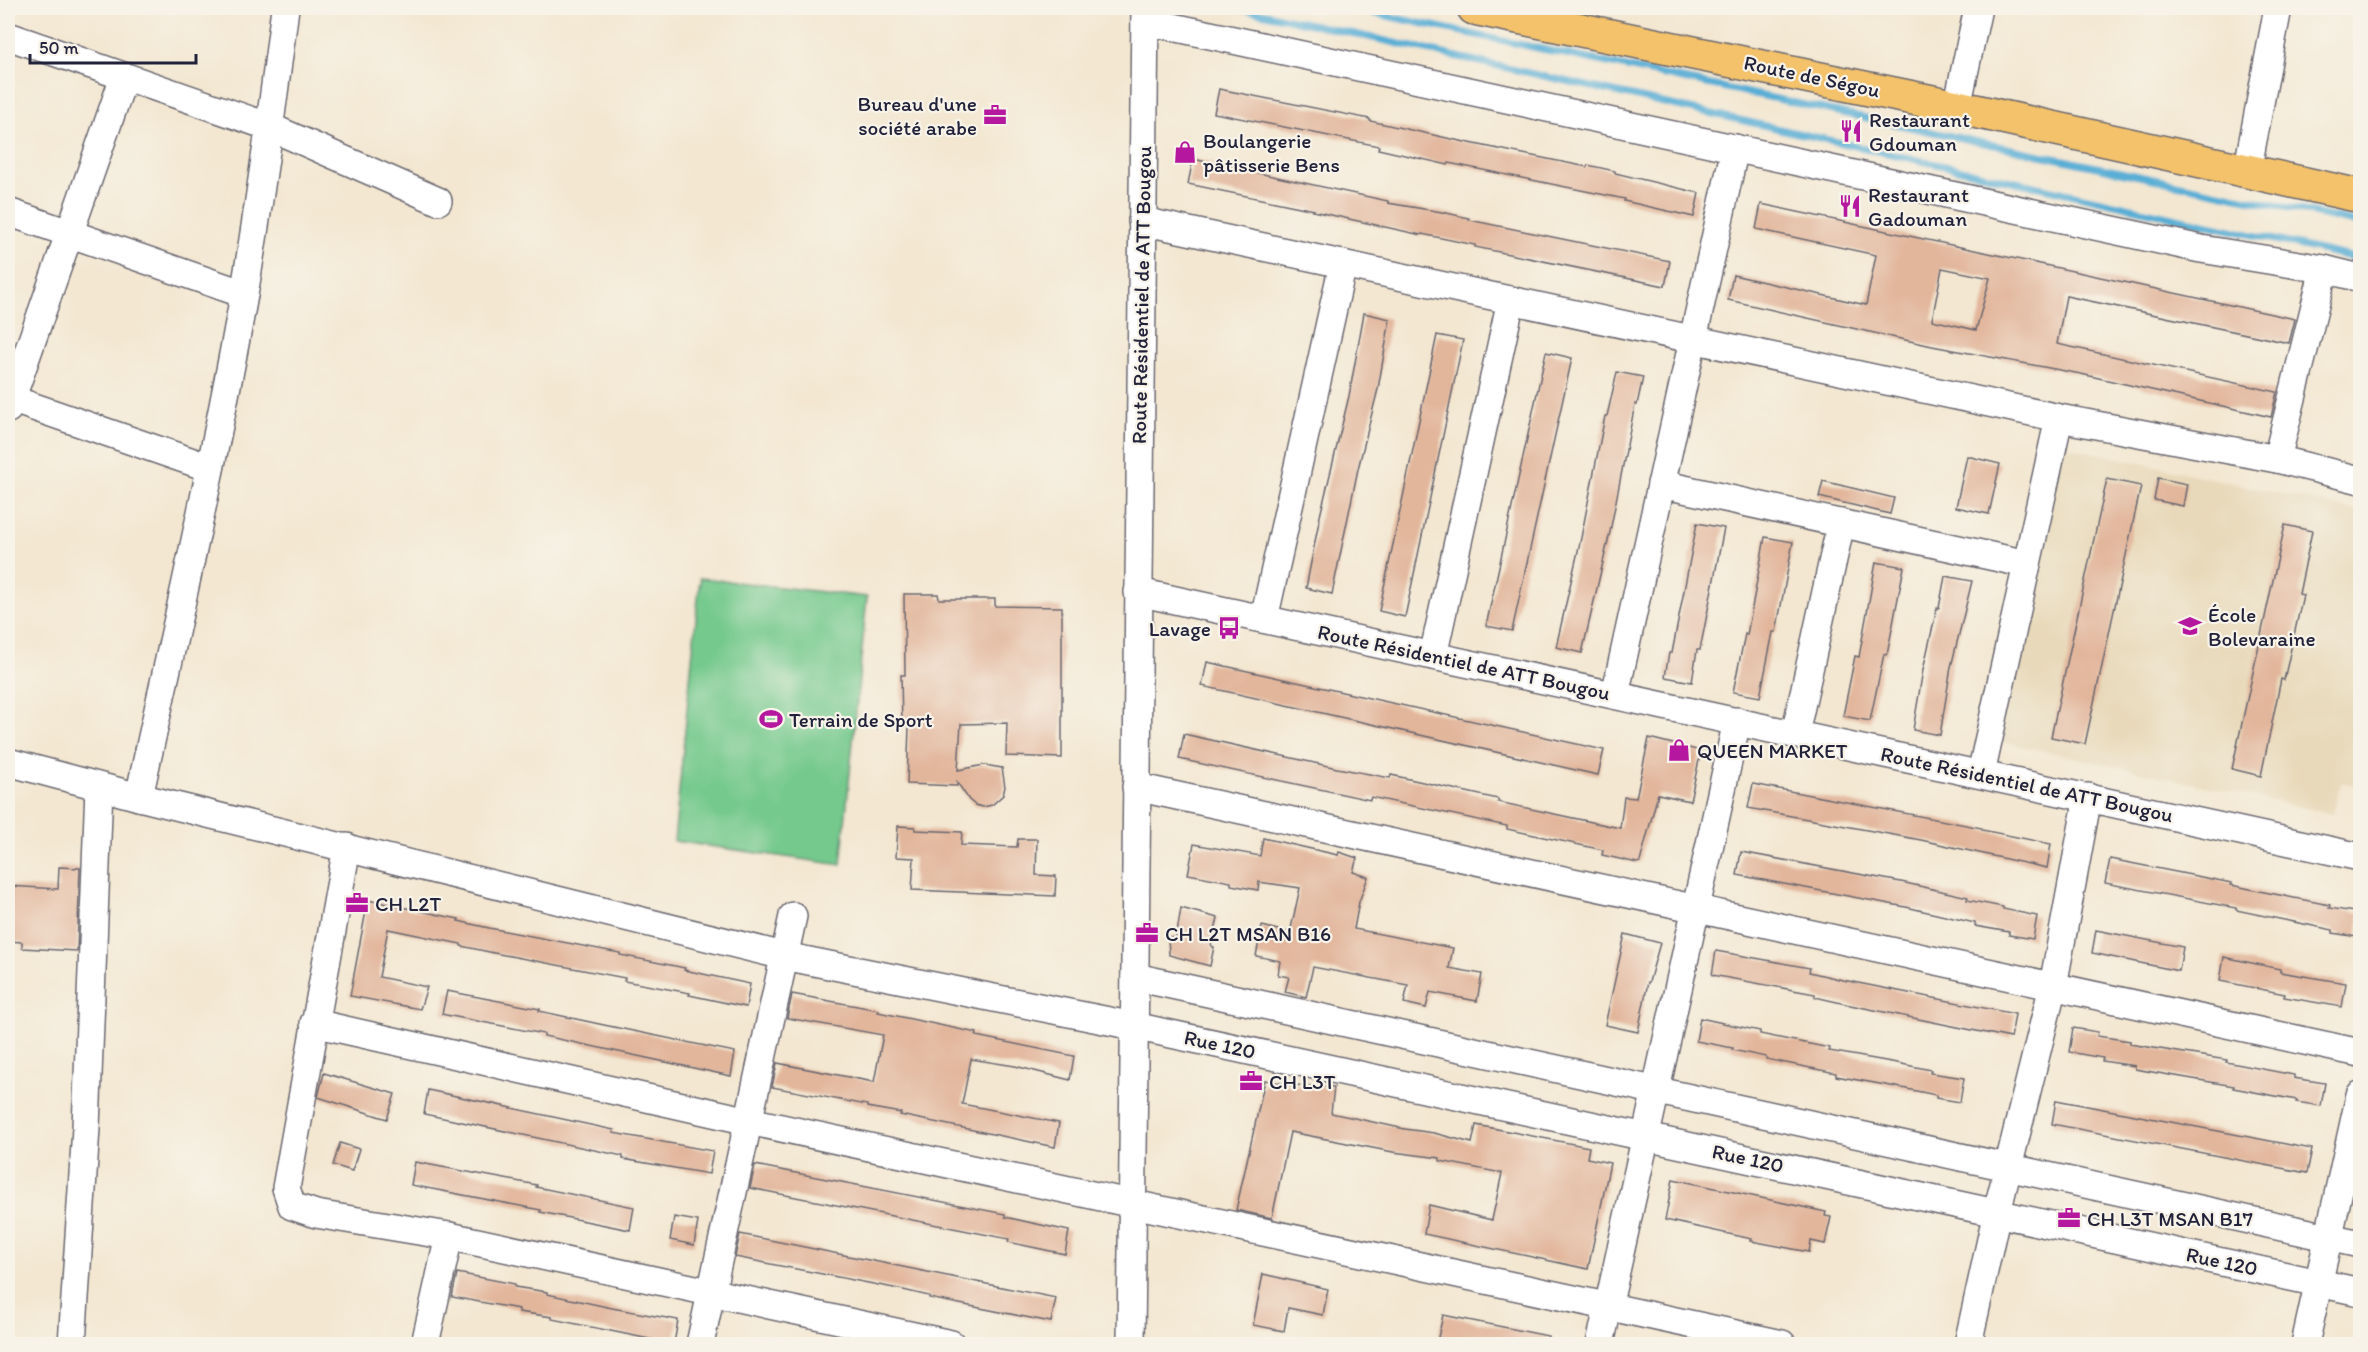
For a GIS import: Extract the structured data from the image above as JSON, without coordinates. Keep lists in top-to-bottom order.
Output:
{
  "streets": {
    "highway": ["Route de Ségou"],
    "street": ["Route Résidentiel de ATT Bougou", "Rue 120"]
  },
  "places": {
    "office": [
      "Bureau d'une société arabe",
      "CH L2T",
      "CH L2T MSAN B16",
      "CH L3T",
      "CH L3T MSAN B17"
    ],
    "restaurant": ["Restaurant Gdouman", "Restaurant Gadouman"],
    "shop": ["Boulangerie pâtisserie Bens", "QUEEN MARKET"],
    "school or university": ["École Bolevaraine"],
    "bus stop": ["Lavage"],
    "sports": ["Terrain de Sport"]
  },
  "scale_bar": "50 m"
}
